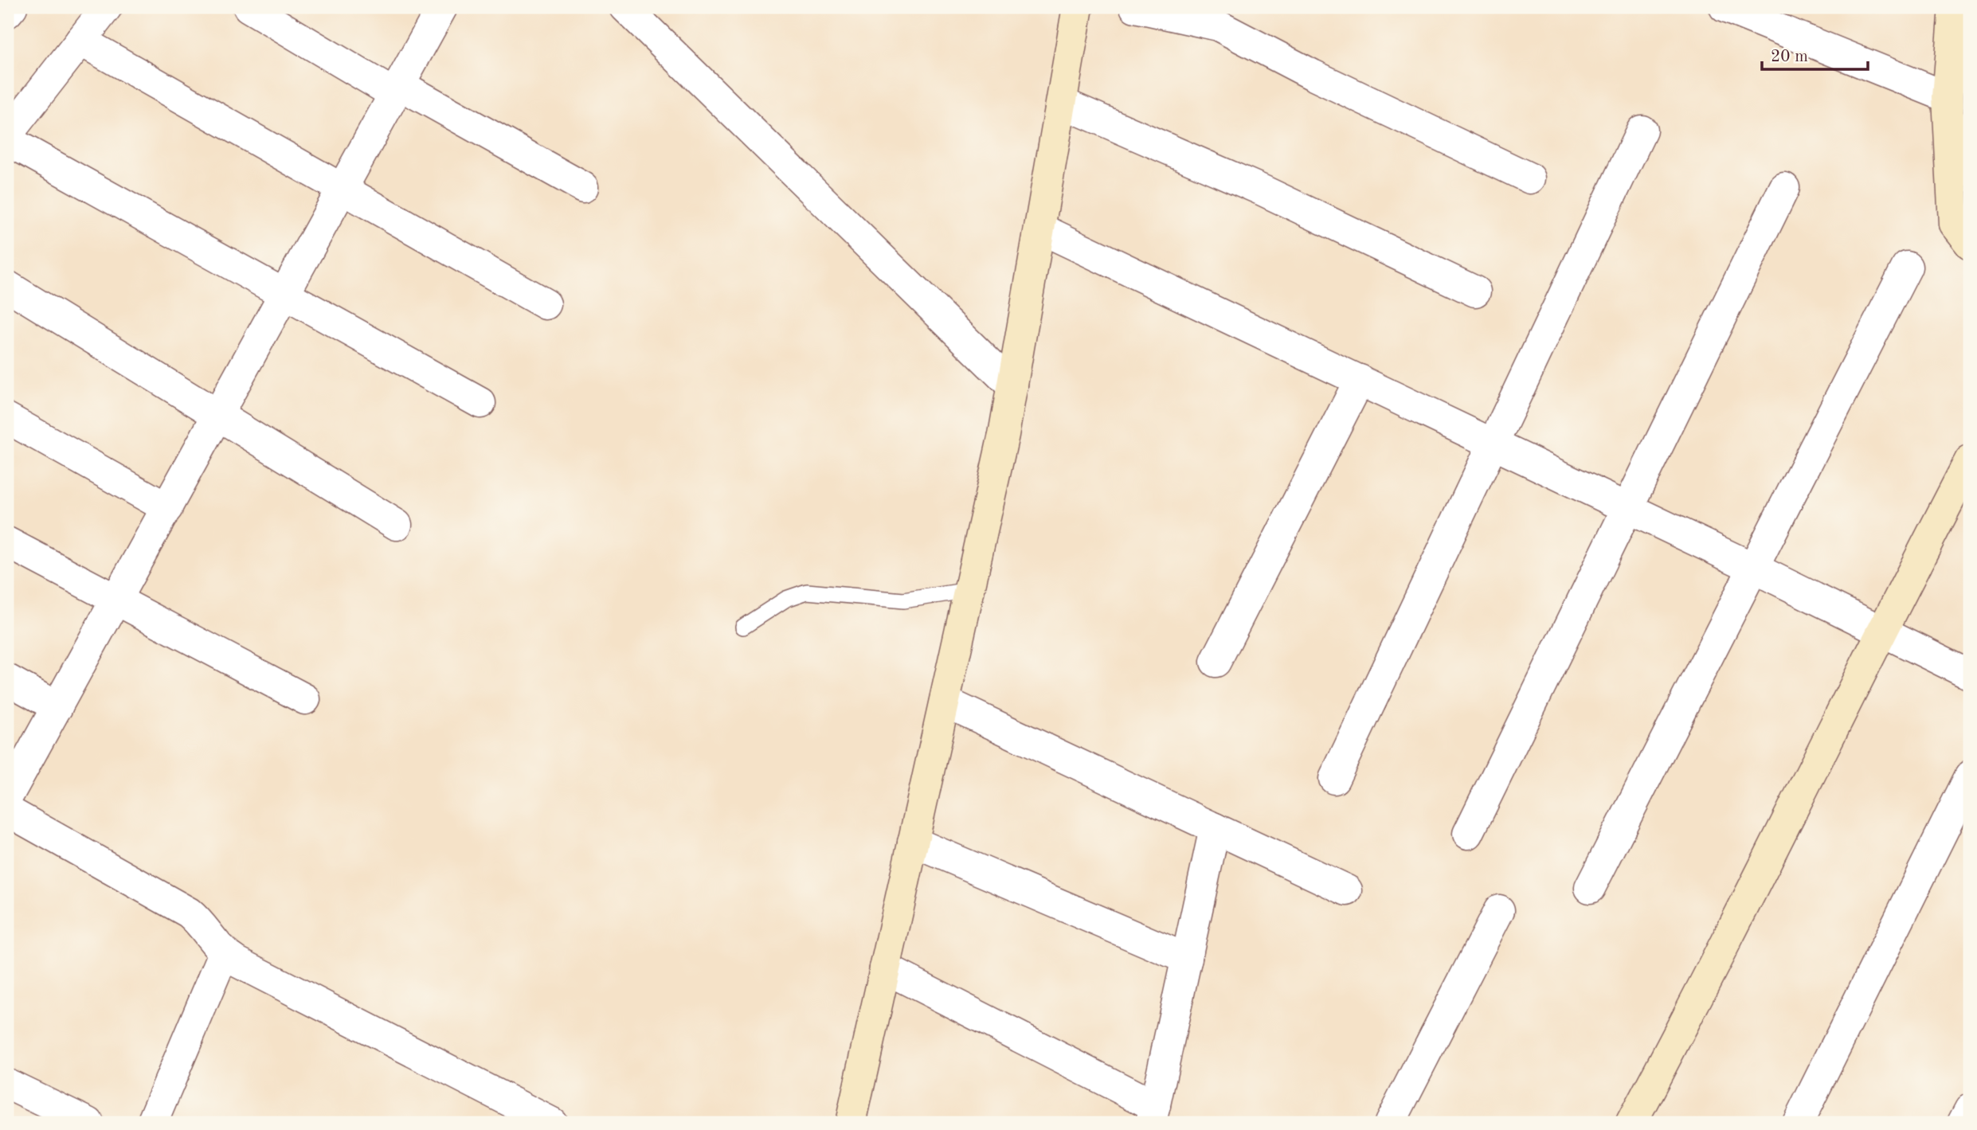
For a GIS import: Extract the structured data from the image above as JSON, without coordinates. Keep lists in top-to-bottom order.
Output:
{
  "scale_bar": "20 m"
}
